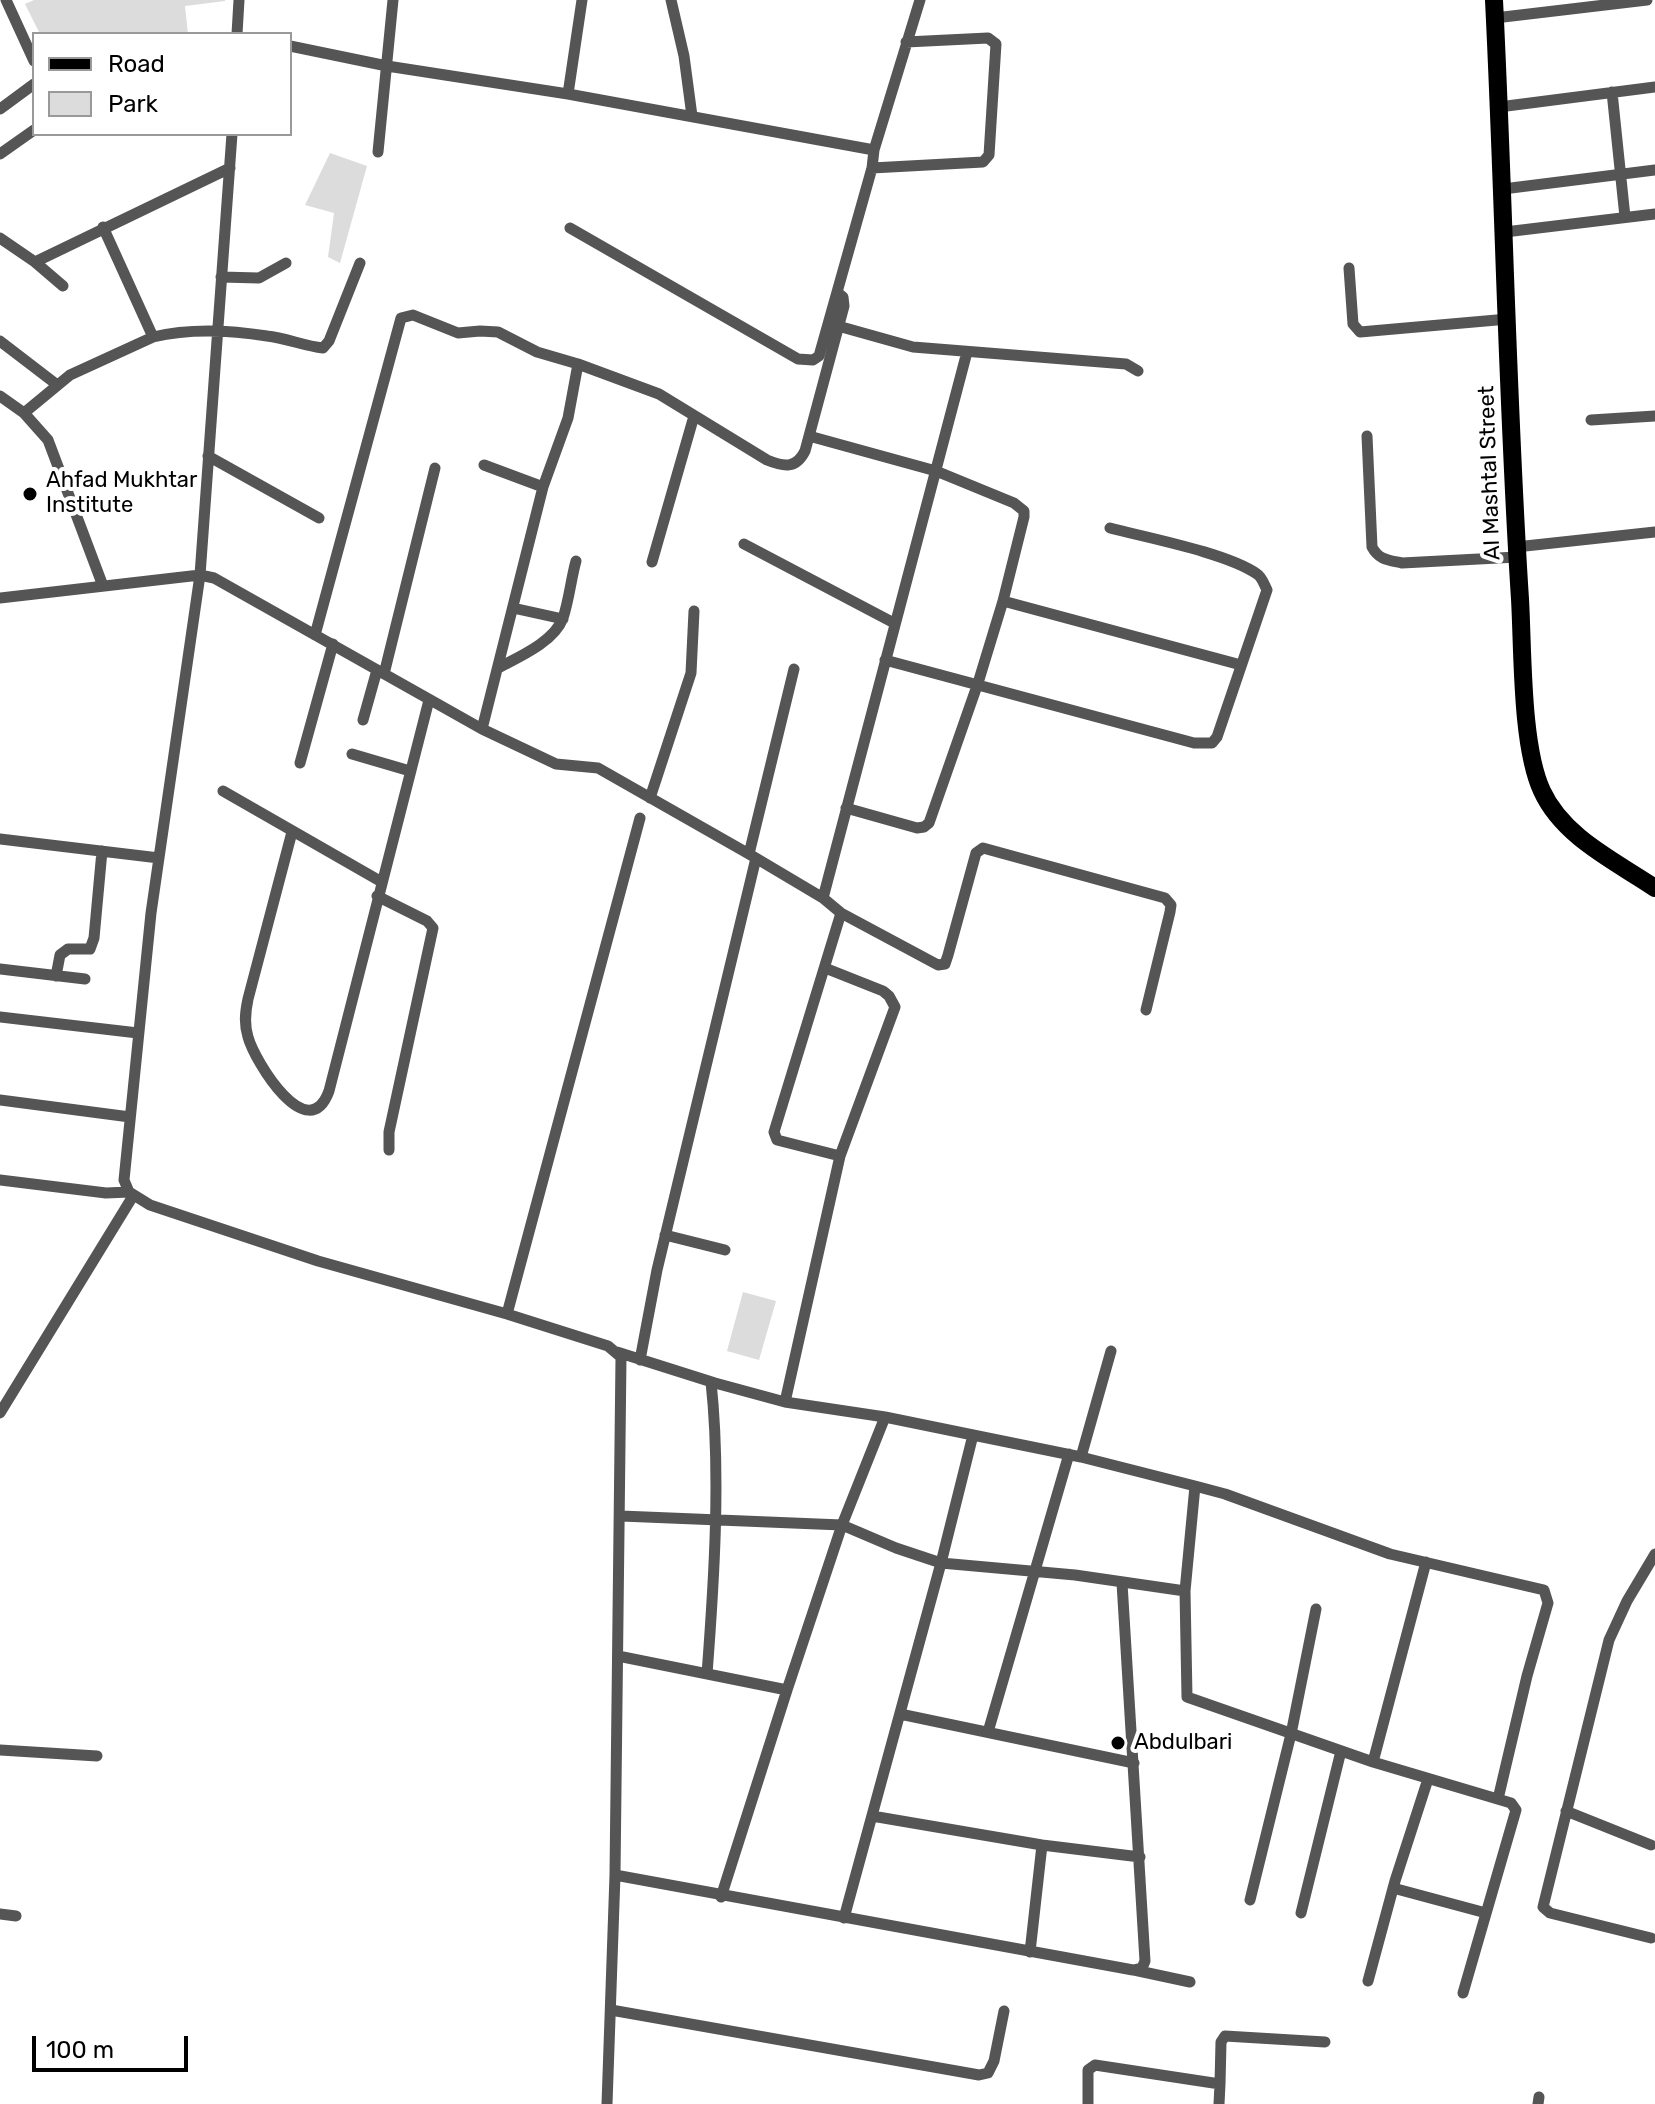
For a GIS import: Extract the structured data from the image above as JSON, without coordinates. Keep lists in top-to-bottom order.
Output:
{
  "streets": {
    "main road": ["Al Mashtal Street"]
  },
  "places": ["Ahfad Mukhtar Institute", "Abdulbari"],
  "legend": ["Road", "Park"],
  "scale_bar": "100 m"
}
